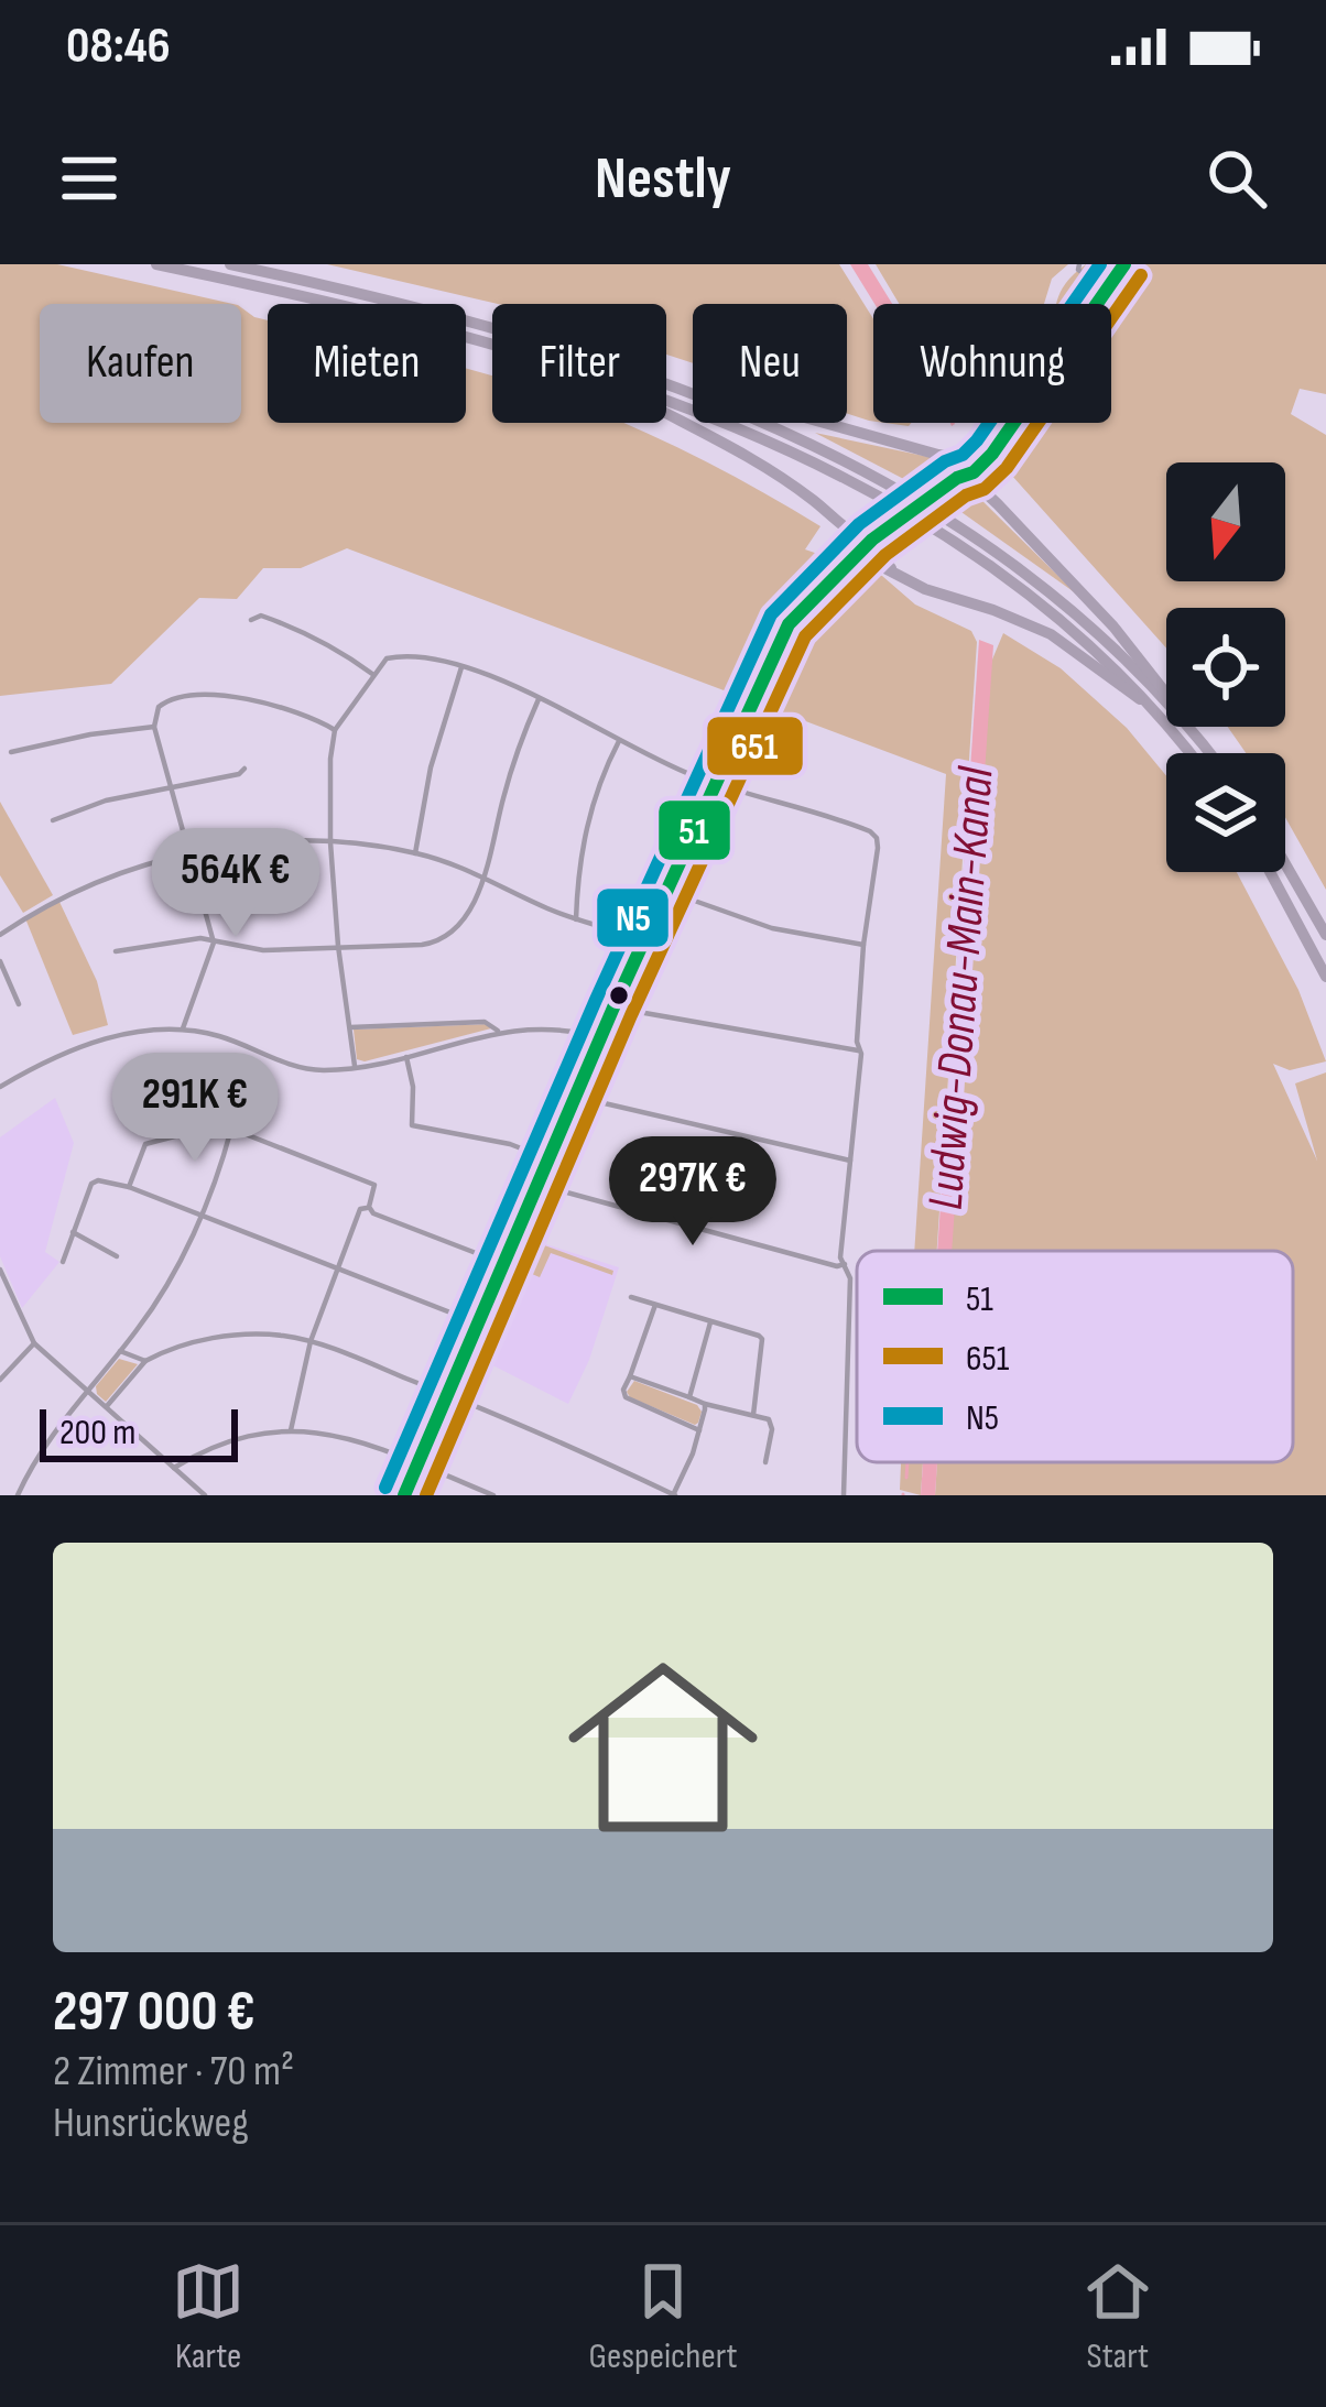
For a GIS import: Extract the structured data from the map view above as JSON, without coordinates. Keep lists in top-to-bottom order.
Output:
{
  "water": ["Ludwig-Donau-Main-Kanal"],
  "lines": ["transit line 51", "transit line N5", "transit line 651"],
  "legend": ["51", "651", "N5"],
  "scale_bar": "200 m",
  "north": "bottom",
  "page": {
    "status": "08:46",
    "header": "Nestly",
    "chip": [
      "Kaufen",
      "Mieten",
      "Filter",
      "Neu",
      "Wohnung"
    ],
    "price": ["564K €", "291K €", "297K €"],
    "scale": "200 m",
    "list": [
      {
        "name": "297 000 €",
        "note": "2 Zimmer · 70 m² · Hunsrückweg"
      }
    ],
    "tabs": ["Karte", "Gespeichert", "Start"]
  }
}
